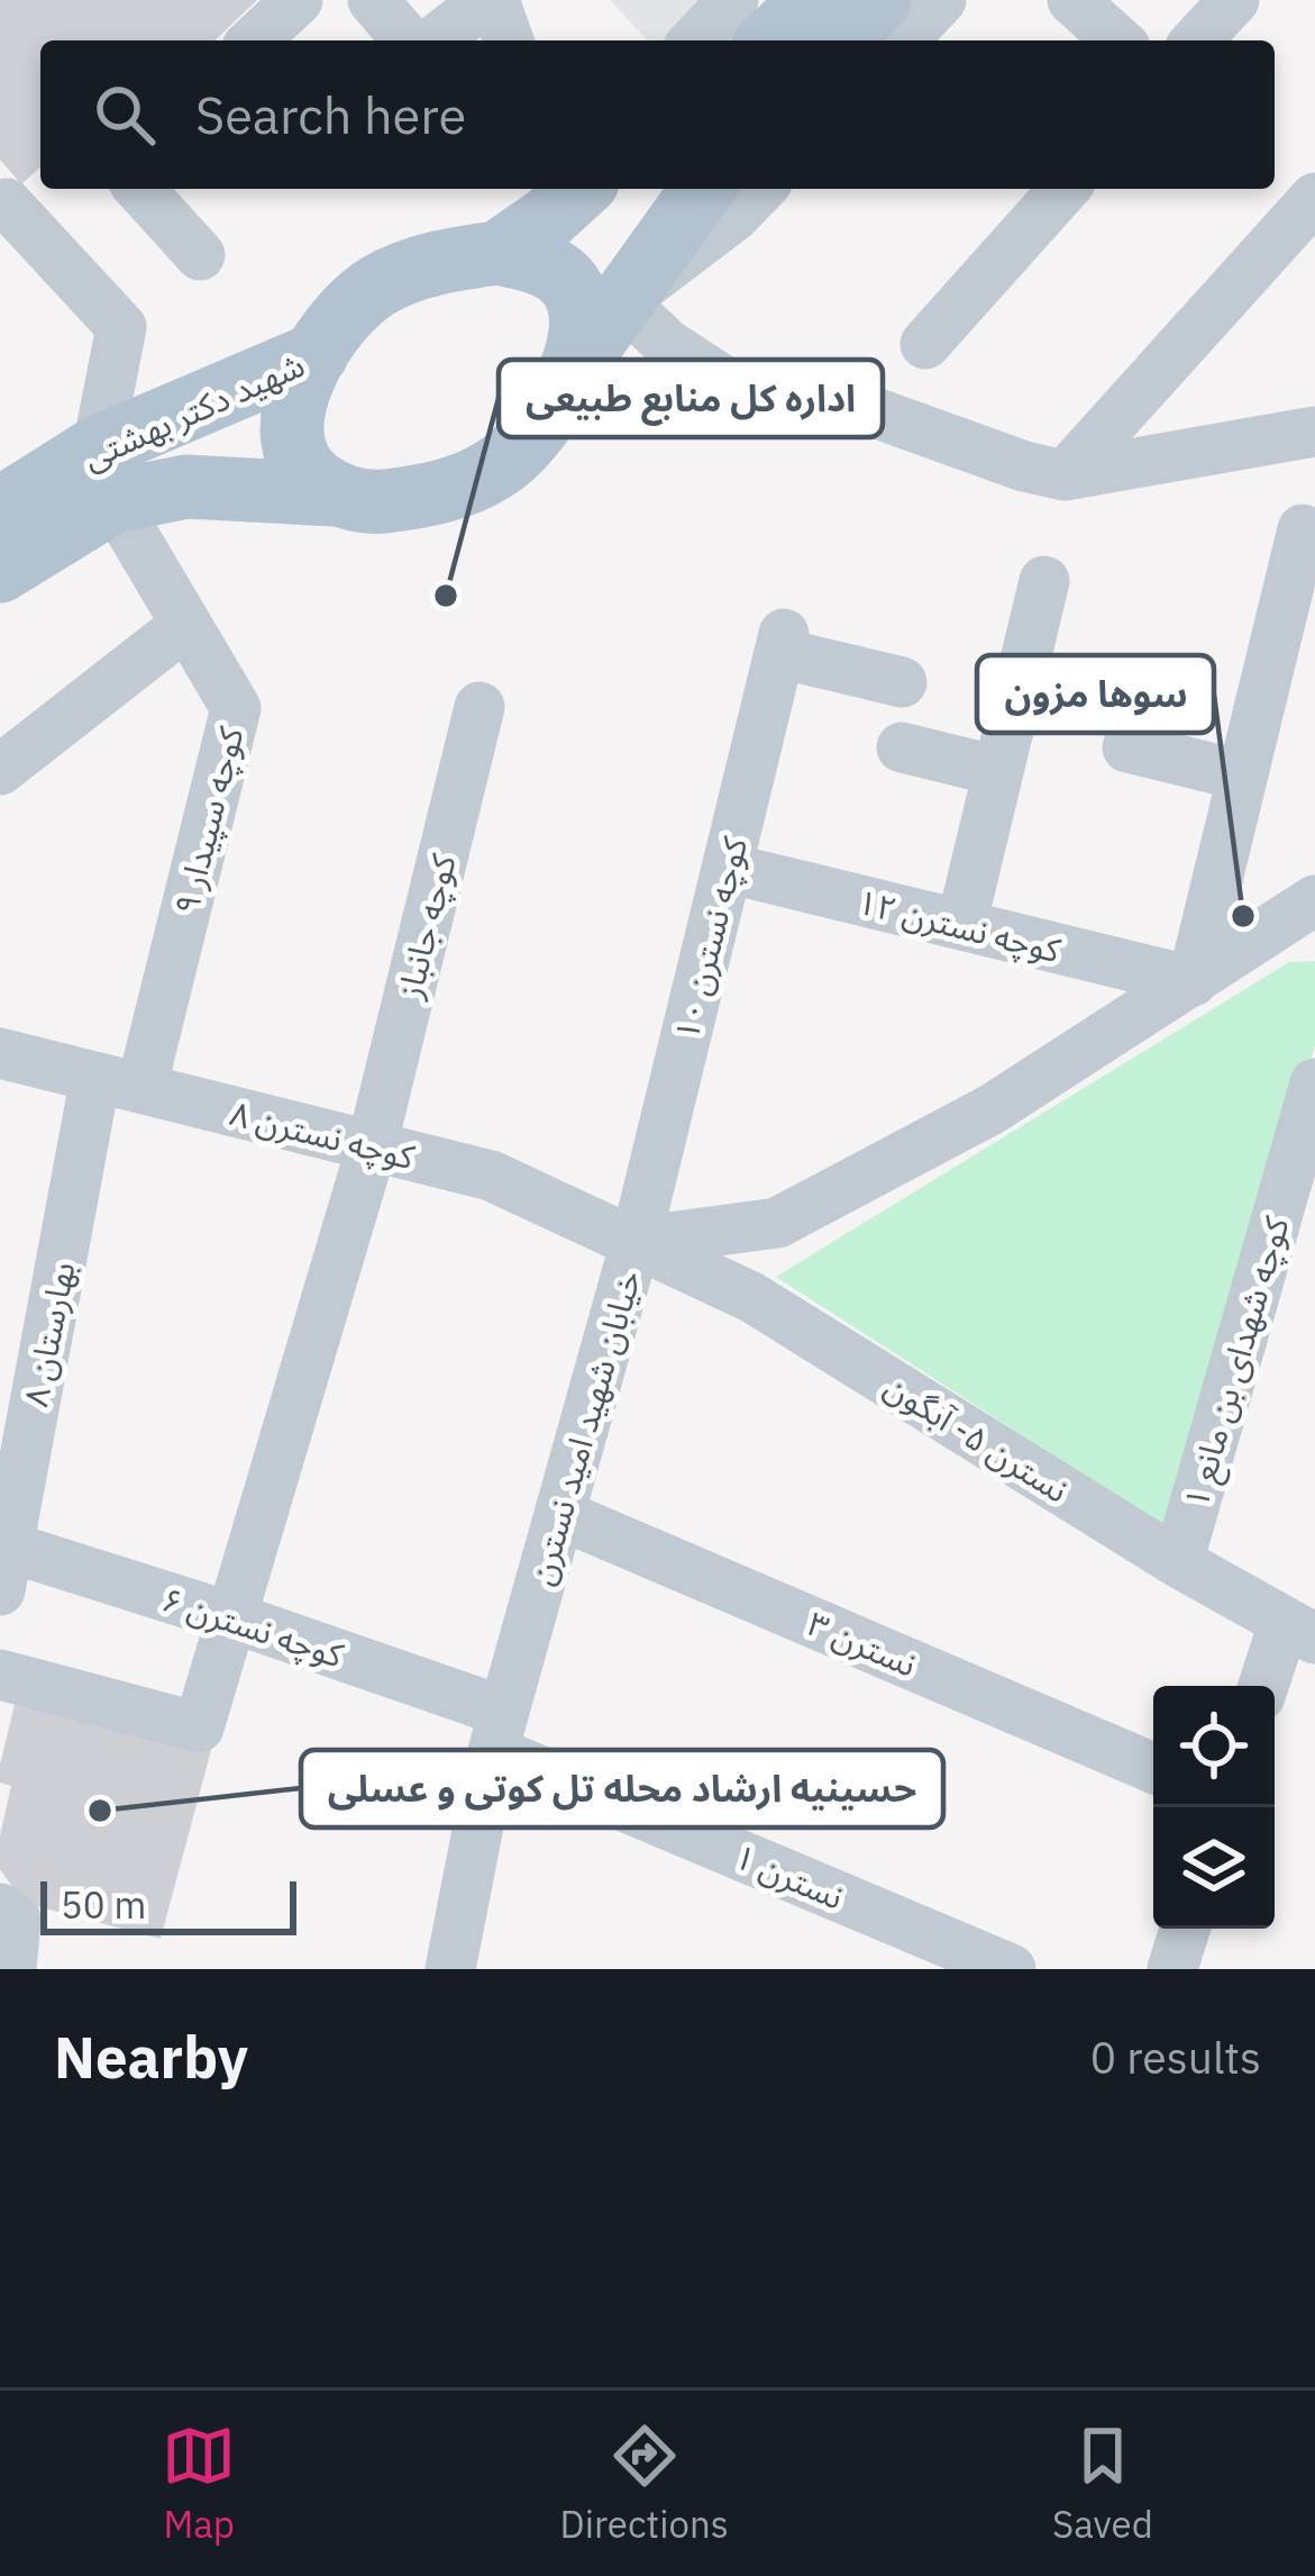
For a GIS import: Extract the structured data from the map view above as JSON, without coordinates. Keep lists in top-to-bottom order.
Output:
{
  "streets": {
    "main road": ["شهید دکتر بهشتی"],
    "street": [
      "کوچه سپیدار ۹",
      "کوچه نسترن ۱۲",
      "کوچه جانباز",
      "کوچه نسترن ۱۰",
      "کوچه نسترن ۸",
      "بهارستان ۸",
      "کوچه شهدای بن مانع ۱",
      "خیابان شهید امید نسترن",
      "نسترن ۵- آبگون",
      "کوچه نسترن ۶",
      "نسترن ۳",
      "نسترن ۱"
    ]
  },
  "crossings": [
    ["شهید دکتر بهشتی", "کوچه سپیدار ۹"],
    ["کوچه سپیدار ۹", "کوچه نسترن ۸"],
    ["کوچه سپیدار ۹", "بهارستان ۸"],
    ["کوچه نسترن ۱۲", "کوچه نسترن ۱۰"],
    ["کوچه نسترن ۱۲", "خیابان شهید امید نسترن"],
    ["کوچه جانباز", "کوچه نسترن ۸"],
    ["کوچه جانباز", "کوچه نسترن ۶"],
    ["کوچه نسترن ۱۰", "کوچه نسترن ۸"],
    ["کوچه نسترن ۱۰", "خیابان شهید امید نسترن"],
    ["کوچه نسترن ۱۰", "نسترن ۵- آبگون"],
    ["کوچه نسترن ۸", "بهارستان ۸"],
    ["کوچه نسترن ۸", "خیابان شهید امید نسترن"],
    ["کوچه نسترن ۸", "نسترن ۵- آبگون"],
    ["بهارستان ۸", "کوچه نسترن ۶"],
    ["کوچه شهدای بن مانع ۱", "نسترن ۵- آبگون"],
    ["خیابان شهید امید نسترن", "نسترن ۵- آبگون"],
    ["خیابان شهید امید نسترن", "کوچه نسترن ۶"],
    ["خیابان شهید امید نسترن", "نسترن ۳"],
    ["خیابان شهید امید نسترن", "نسترن ۱"],
    ["کوچه نسترن ۶", "نسترن ۱"]
  ],
  "places": ["اداره کل منابع طبیعی", "سوها مزون", "حسینیه ارشاد محله تل کوتی و عسلی"],
  "scale_bar": "50 m",
  "page": {
    "search": "Search here",
    "scale": "50 m",
    "heading": ["Nearby", "0 results"],
    "nav": ["Map", "Directions", "Saved"]
  }
}
